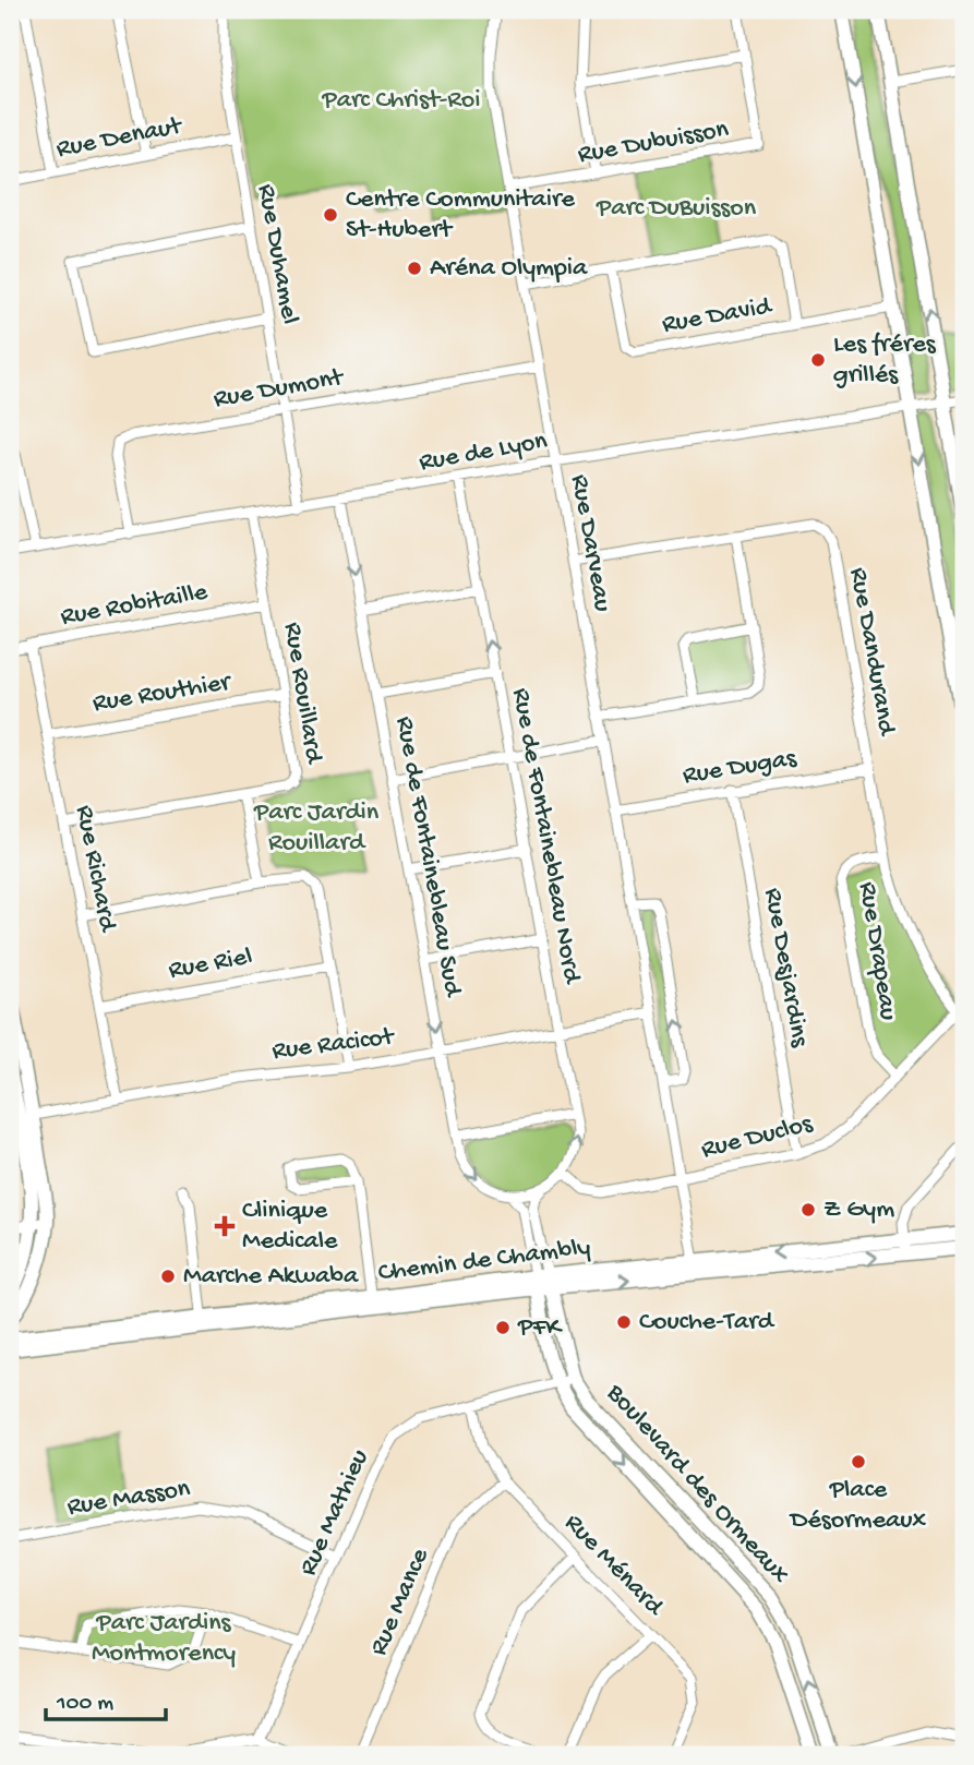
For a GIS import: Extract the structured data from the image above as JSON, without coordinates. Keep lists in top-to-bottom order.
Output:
{
  "streets": {
    "main road": ["Chemin de Chambly", "Boulevard des Ormeaux"],
    "street": [
      "Rue Denaut",
      "Rue Dubuisson",
      "Rue Duhamel",
      "Rue David",
      "Rue Dumont",
      "Rue de Lyon",
      "Rue Darveau",
      "Rue Robitaille",
      "Rue Dandurand",
      "Rue Rouillard",
      "Rue Routhier",
      "Rue Dugas",
      "Rue de Fontainebleau Nord",
      "Rue de Fontainebleau Sud",
      "Rue Richard",
      "Rue Drapeau",
      "Rue Riel",
      "Rue Desjardins",
      "Rue Racicot",
      "Rue Duclos",
      "Rue Masson",
      "Rue Mathieu",
      "Rue Ménard",
      "Rue Mance"
    ]
  },
  "crossings": [
    ["Rue Denaut", "Rue Duhamel"],
    ["Rue Dubuisson", "Rue Darveau"],
    ["Rue Duhamel", "Rue Dumont"],
    ["Rue Duhamel", "Rue de Lyon"],
    ["Rue Dumont", "Rue de Lyon"],
    ["Rue Dumont", "Rue Darveau"],
    ["Rue de Lyon", "Rue Darveau"],
    ["Rue de Lyon", "Rue Rouillard"],
    ["Rue de Lyon", "Rue de Fontainebleau Nord"],
    ["Rue de Lyon", "Rue de Fontainebleau Sud"],
    ["Rue Darveau", "Rue Dandurand"],
    ["Rue Darveau", "Rue Dugas"],
    ["Rue Darveau", "Rue Racicot"],
    ["Rue Darveau", "Rue Duclos"],
    ["Rue Darveau", "Chemin de Chambly"],
    ["Rue Robitaille", "Rue Rouillard"],
    ["Rue Robitaille", "Rue Richard"],
    ["Rue Dandurand", "Rue Dugas"],
    ["Rue Dandurand", "Rue Drapeau"],
    ["Rue Dandurand", "Rue Duclos"],
    ["Rue Rouillard", "Rue Routhier"],
    ["Rue Routhier", "Rue Richard"],
    ["Rue Dugas", "Rue Desjardins"],
    ["Rue de Fontainebleau Nord", "Rue Racicot"],
    ["Rue de Fontainebleau Nord", "Rue Duclos"],
    ["Rue de Fontainebleau Sud", "Rue Racicot"],
    ["Rue Richard", "Rue Riel"],
    ["Rue Richard", "Rue Racicot"],
    ["Rue Drapeau", "Rue Duclos"],
    ["Rue Desjardins", "Rue Duclos"],
    ["Chemin de Chambly", "Boulevard des Ormeaux"],
    ["Boulevard des Ormeaux", "Rue Mathieu"],
    ["Rue Masson", "Rue Mathieu"],
    ["Rue Mathieu", "Rue Ménard"],
    ["Rue Ménard", "Rue Mance"]
  ],
  "one_way": ["Rue de Fontainebleau Sud"],
  "parks": [
    "Parc Christ-Roi",
    "Parc DuBuisson",
    "Parc Jardin Rouillard",
    "Parc Jardins Montmorency"
  ],
  "places": {
    "other": [
      "Centre Communitaire St-Hubert",
      "Aréna Olympia",
      "Les fréres grillés",
      "Z Gym",
      "Marche Akwaba",
      "Couche-Tard",
      "PFK",
      "Place Désormeaux"
    ],
    "health": ["Clinique Medicale"]
  },
  "scale_bar": "100 m"
}
